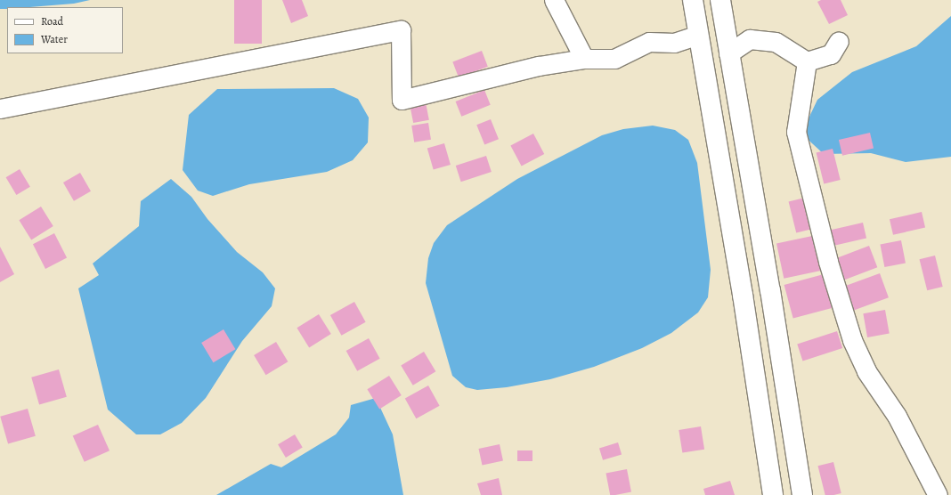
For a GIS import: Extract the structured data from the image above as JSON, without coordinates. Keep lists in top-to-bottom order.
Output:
{
  "legend": ["Road", "Water"]
}
